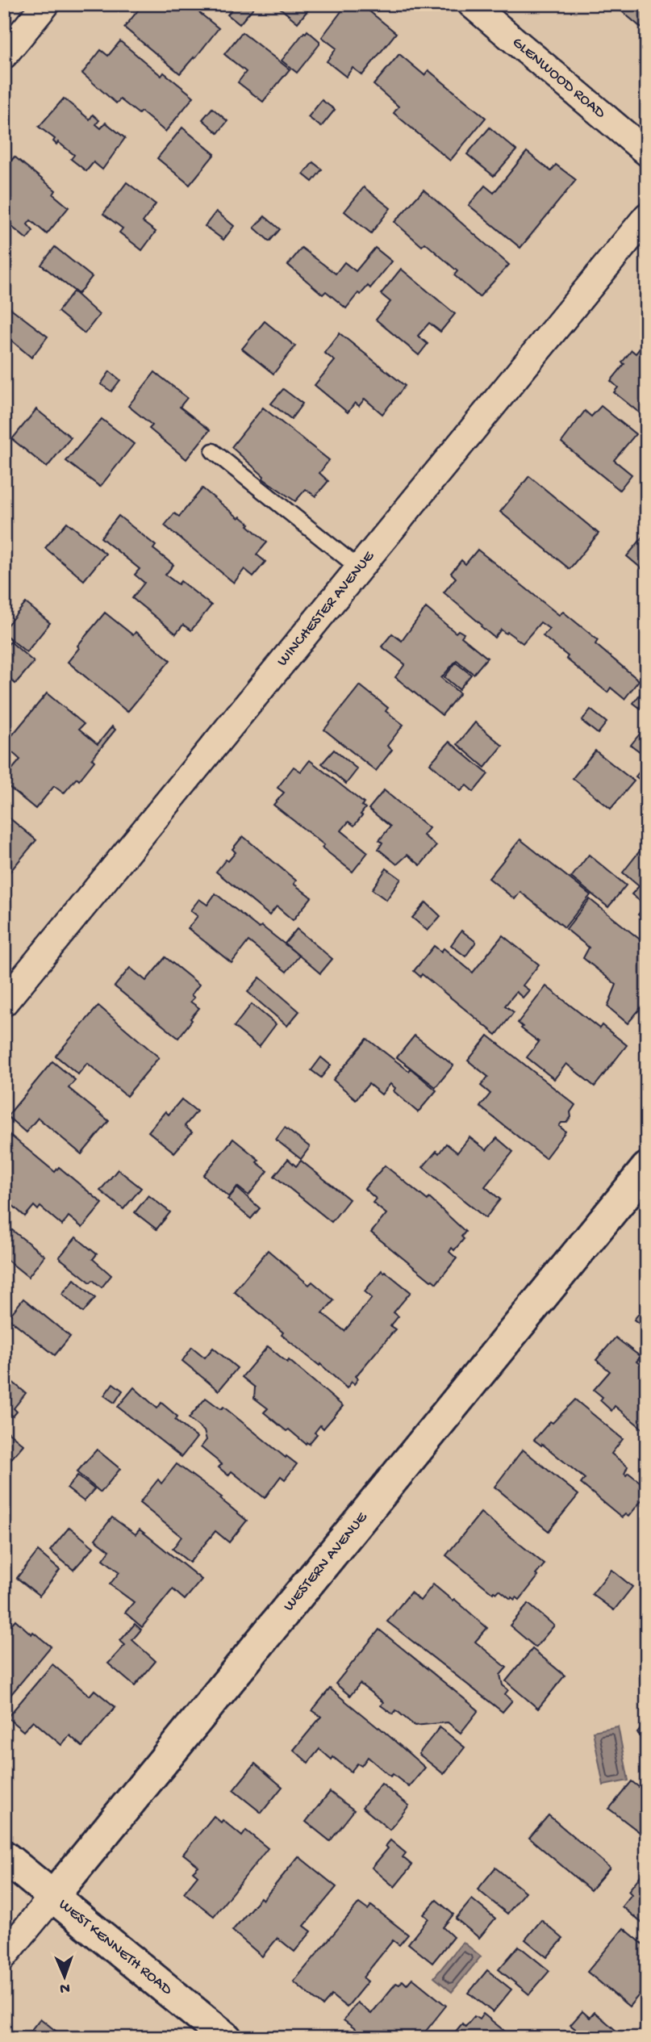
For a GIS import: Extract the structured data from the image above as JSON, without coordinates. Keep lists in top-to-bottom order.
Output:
{
  "streets": {
    "street": [
      "GLENWOOD ROAD",
      "WINCHESTER AVENUE",
      "WESTERN AVENUE",
      "WEST KENNETH ROAD"
    ]
  },
  "crossings": [
    ["WESTERN AVENUE", "WEST KENNETH ROAD"]
  ],
  "north": "bottom"
}
